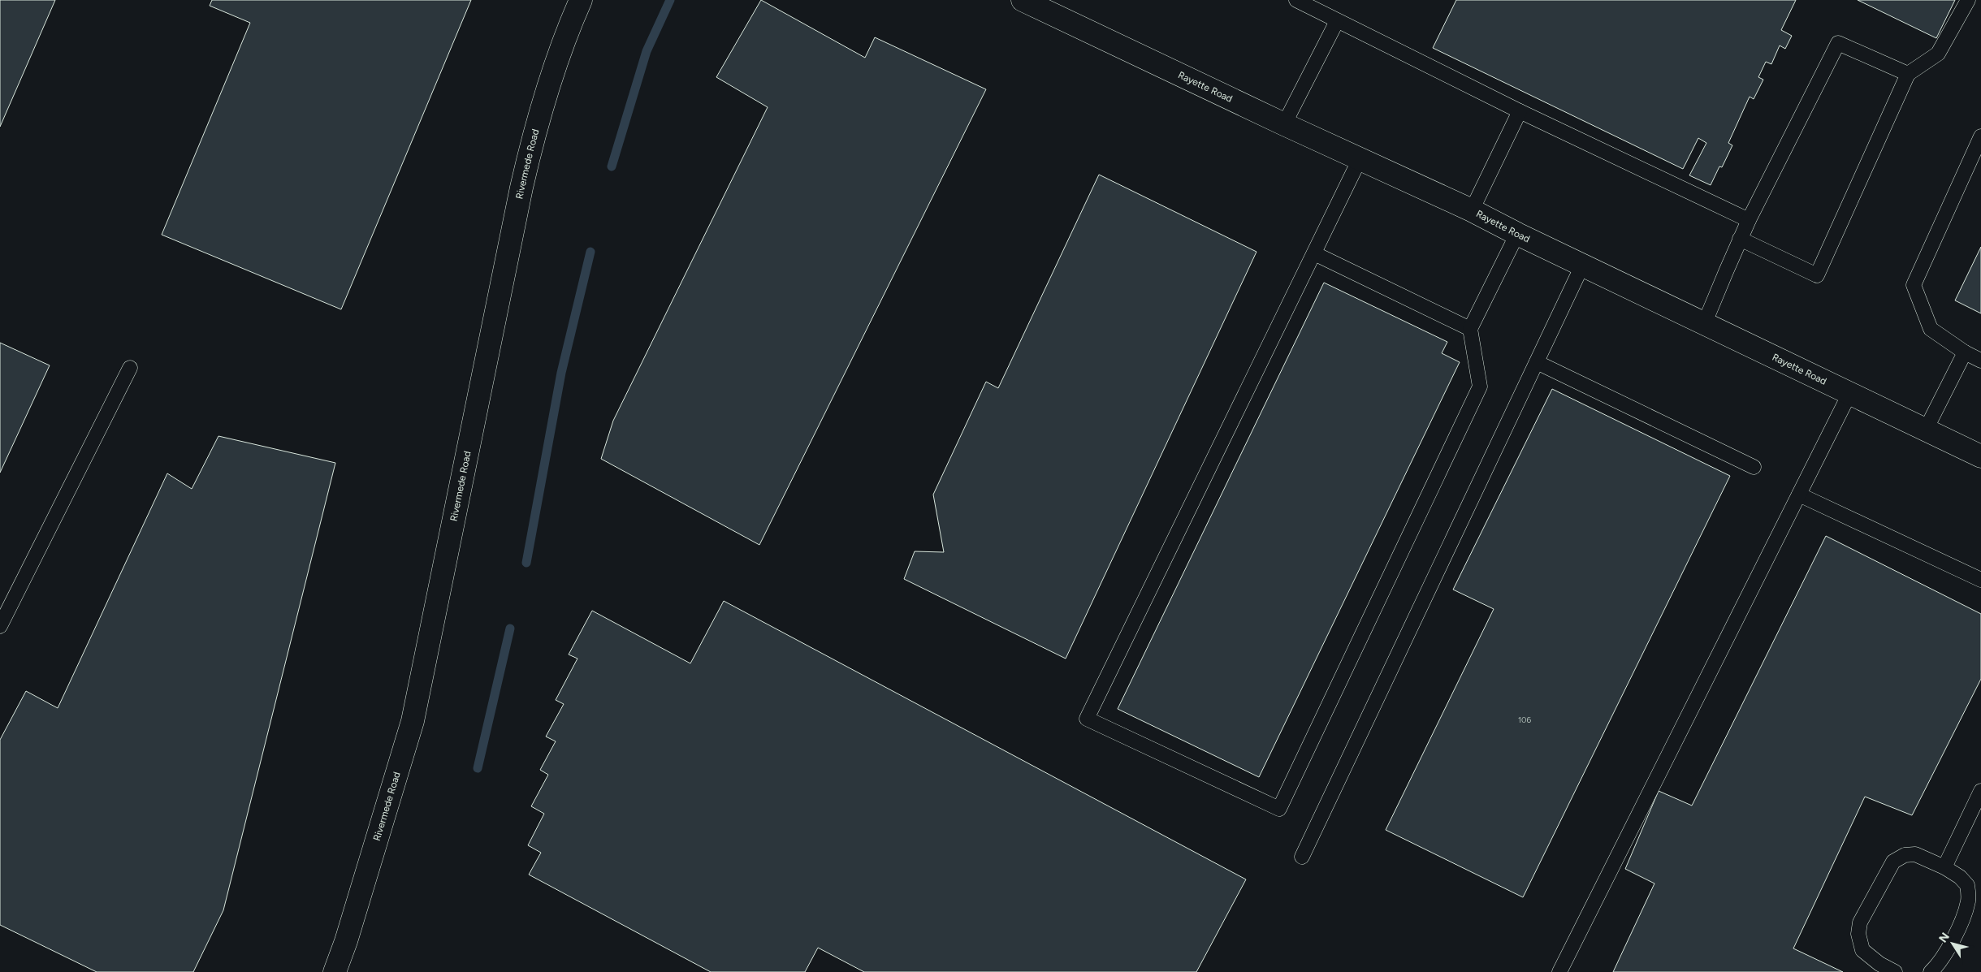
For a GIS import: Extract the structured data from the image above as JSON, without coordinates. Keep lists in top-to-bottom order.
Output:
{
  "streets": {
    "street": ["Rayette Road", "Rivermede Road"]
  },
  "house_numbers": ["106"],
  "north": "top left"
}
